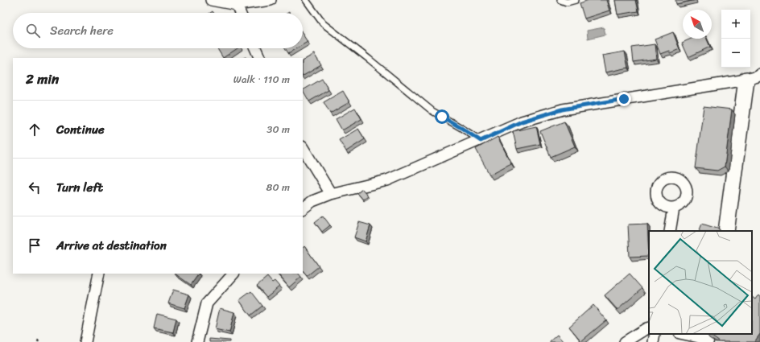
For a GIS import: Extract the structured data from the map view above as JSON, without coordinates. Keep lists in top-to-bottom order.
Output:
{
  "north": "top left",
  "page": {
    "map_buttons": ["+", "−"],
    "search": "Search here",
    "heading": ["2 min", "Walk · 110 m"],
    "list": [
      ["Continue", "30 m"],
      ["Turn left", "80 m"],
      "Arrive at destination"
    ]
  }
}
